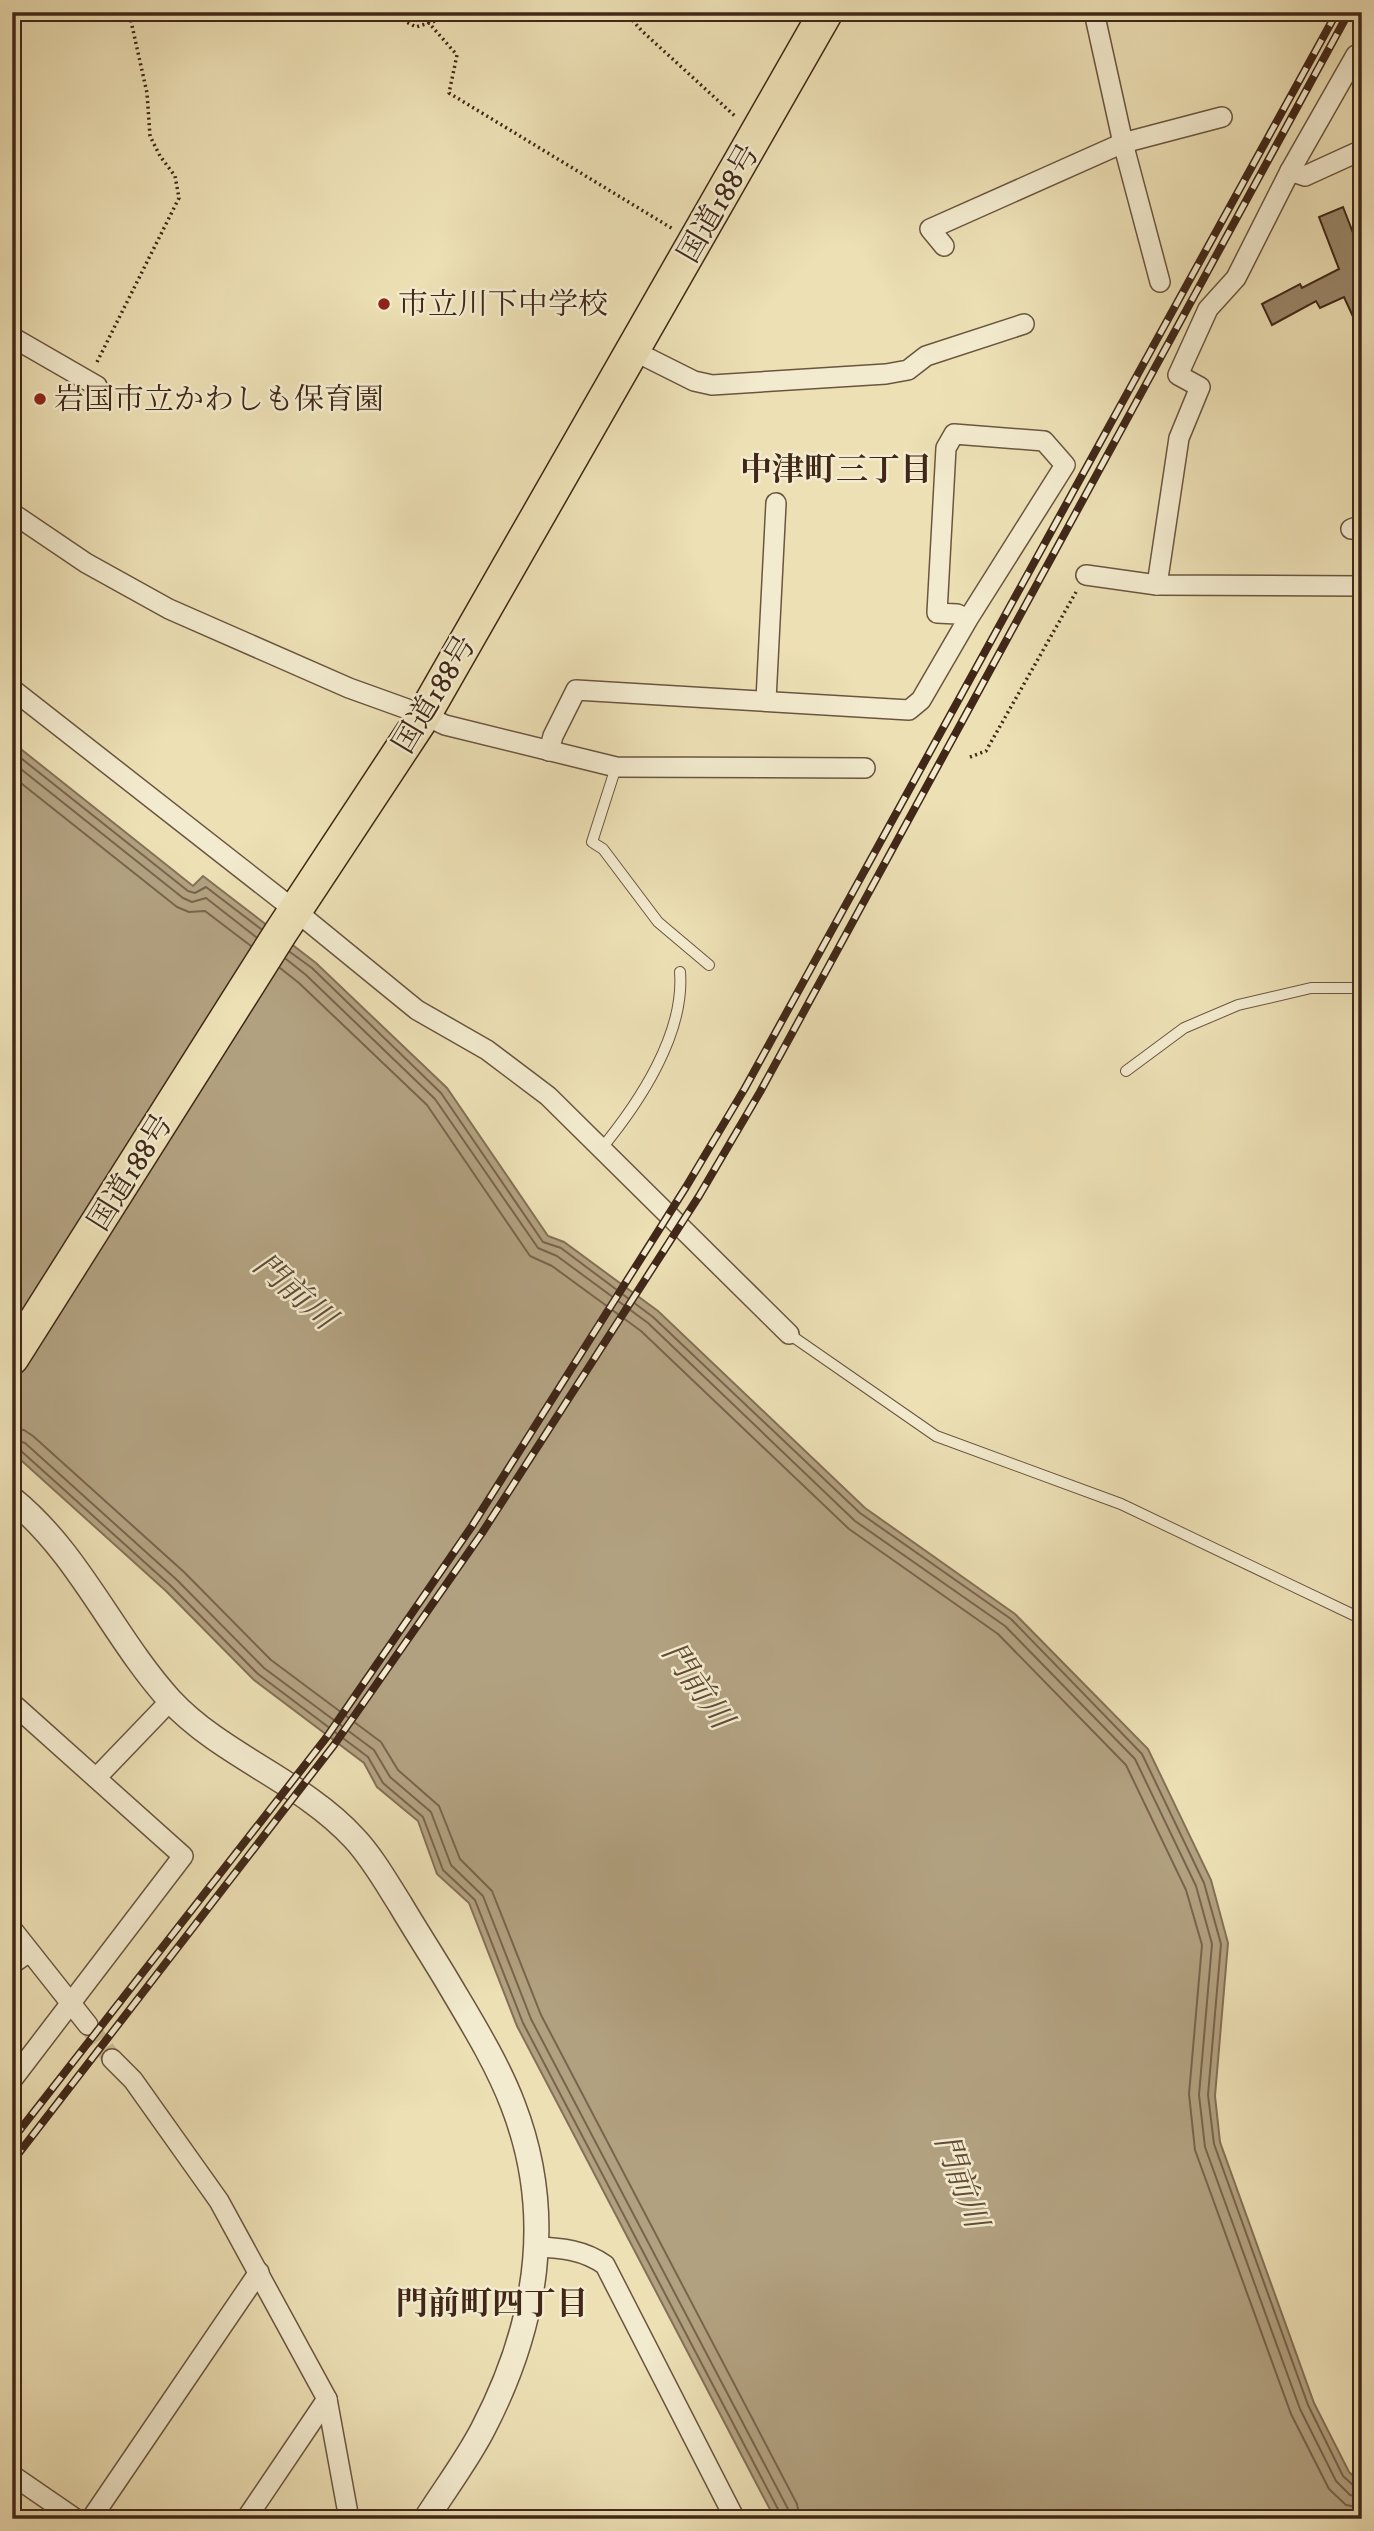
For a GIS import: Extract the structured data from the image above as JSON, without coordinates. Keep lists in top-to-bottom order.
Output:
{
  "streets": {
    "highway": ["国道188号"]
  },
  "districts": ["中津町三丁目", "門前町四丁目"],
  "water": ["門前川"],
  "places": ["市立川下中学校", "岩国市立かわしも保育園"]
}
